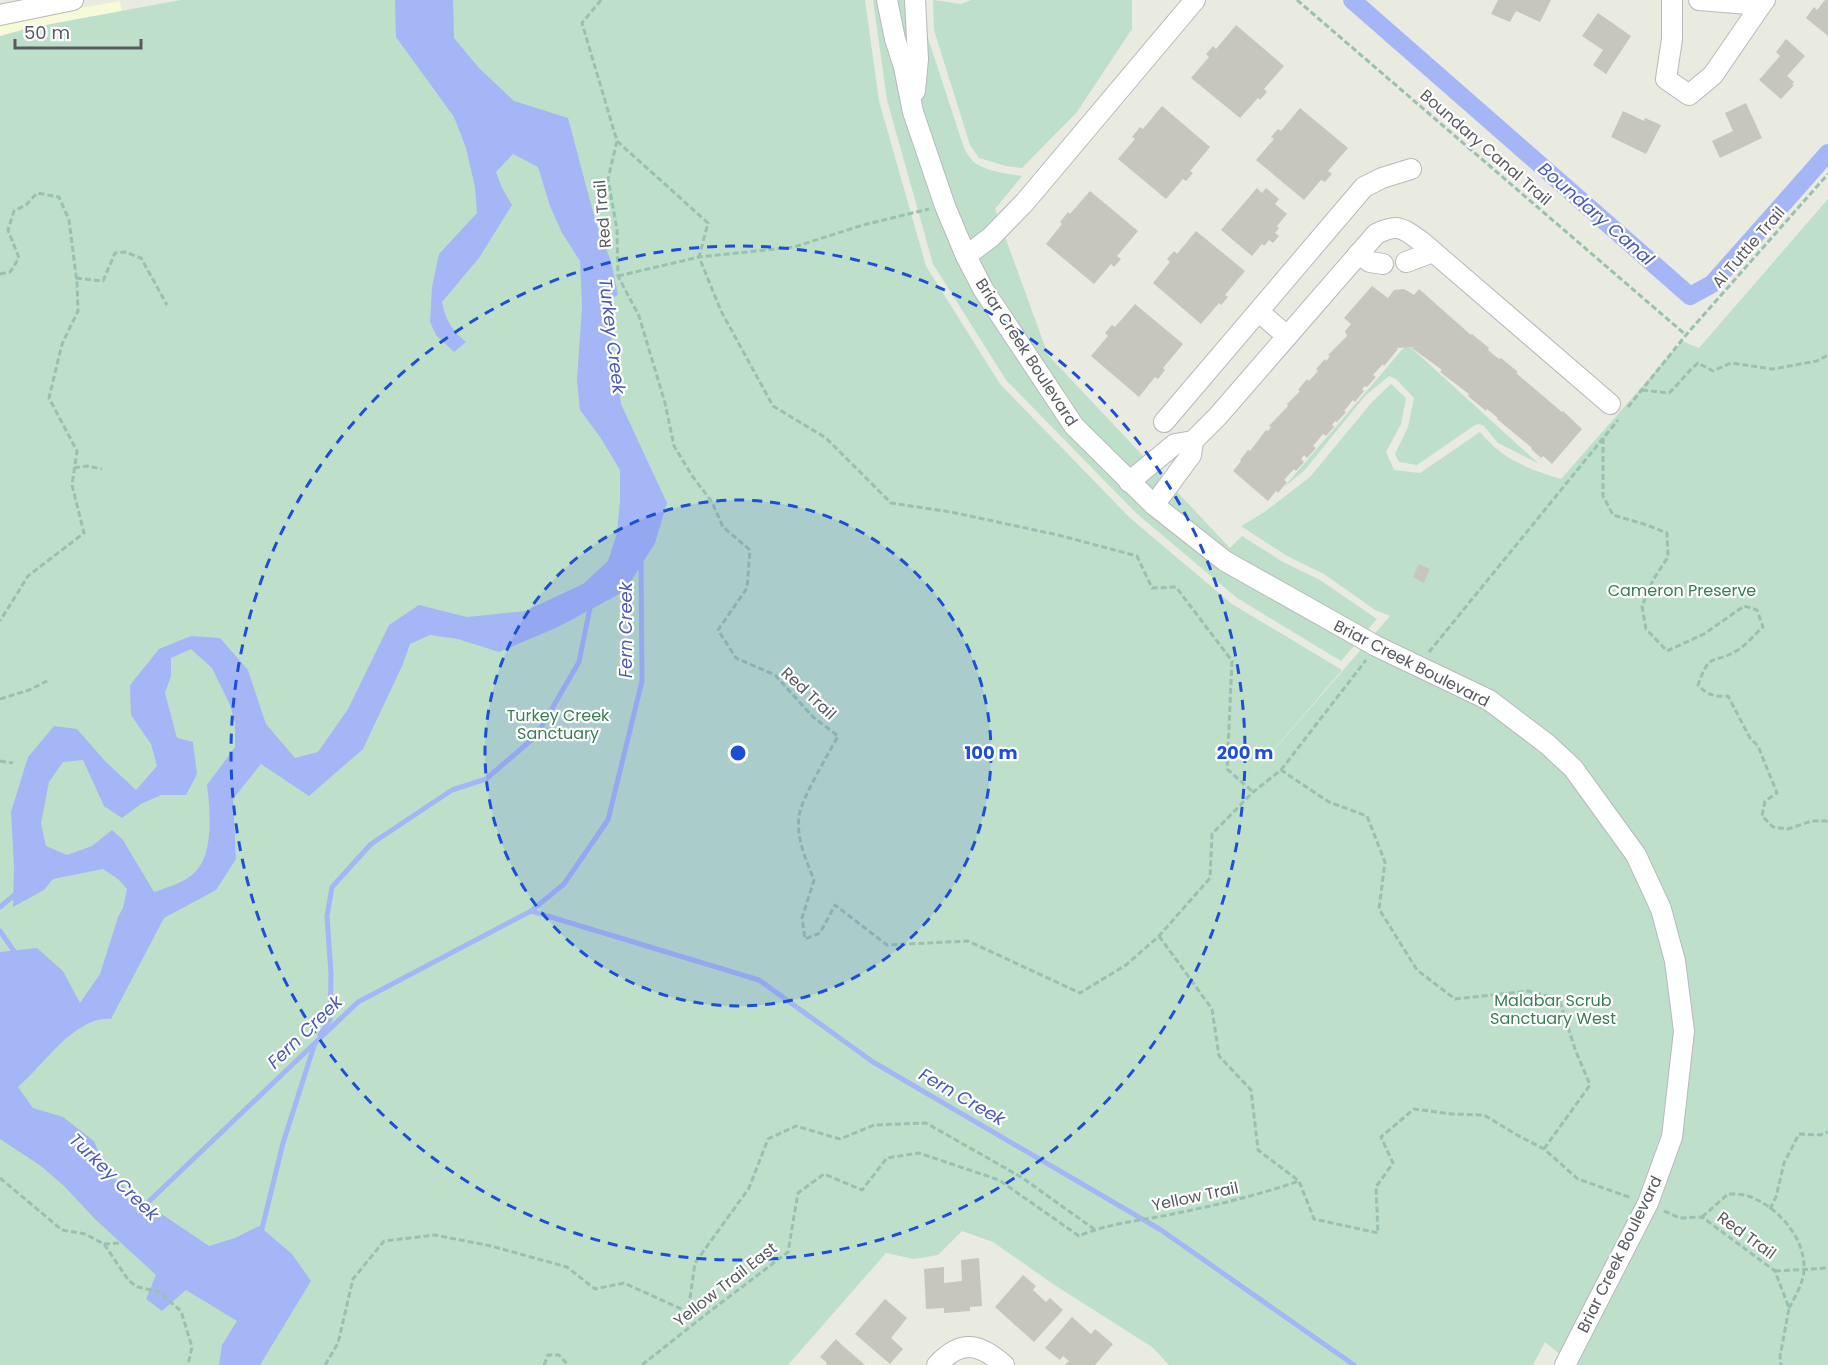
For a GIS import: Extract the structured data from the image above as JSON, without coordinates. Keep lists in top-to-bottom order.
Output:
{
  "streets": {
    "street": ["Briar Creek Boulevard"],
    "path": [
      "Boundary Canal Trail",
      "Red Trail",
      "Al Tuttle Trail",
      "Yellow Trail",
      "Yellow Trail East"
    ]
  },
  "crossings": [
    ["Boundary Canal Trail", "Al Tuttle Trail"],
    ["Red Trail", "Briar Creek Boulevard"],
    ["Red Trail", "Yellow Trail"],
    ["Al Tuttle Trail", "Briar Creek Boulevard"],
    ["Yellow Trail", "Yellow Trail East"]
  ],
  "water": ["Boundary Canal", "Turkey Creek", "Fern Creek"],
  "parks": ["Cameron Preserve", "Turkey Creek Sanctuary", "Malabar Scrub Sanctuary West"],
  "scale_bar": "50 m",
  "rings": ["100 m", "200 m"]
}
